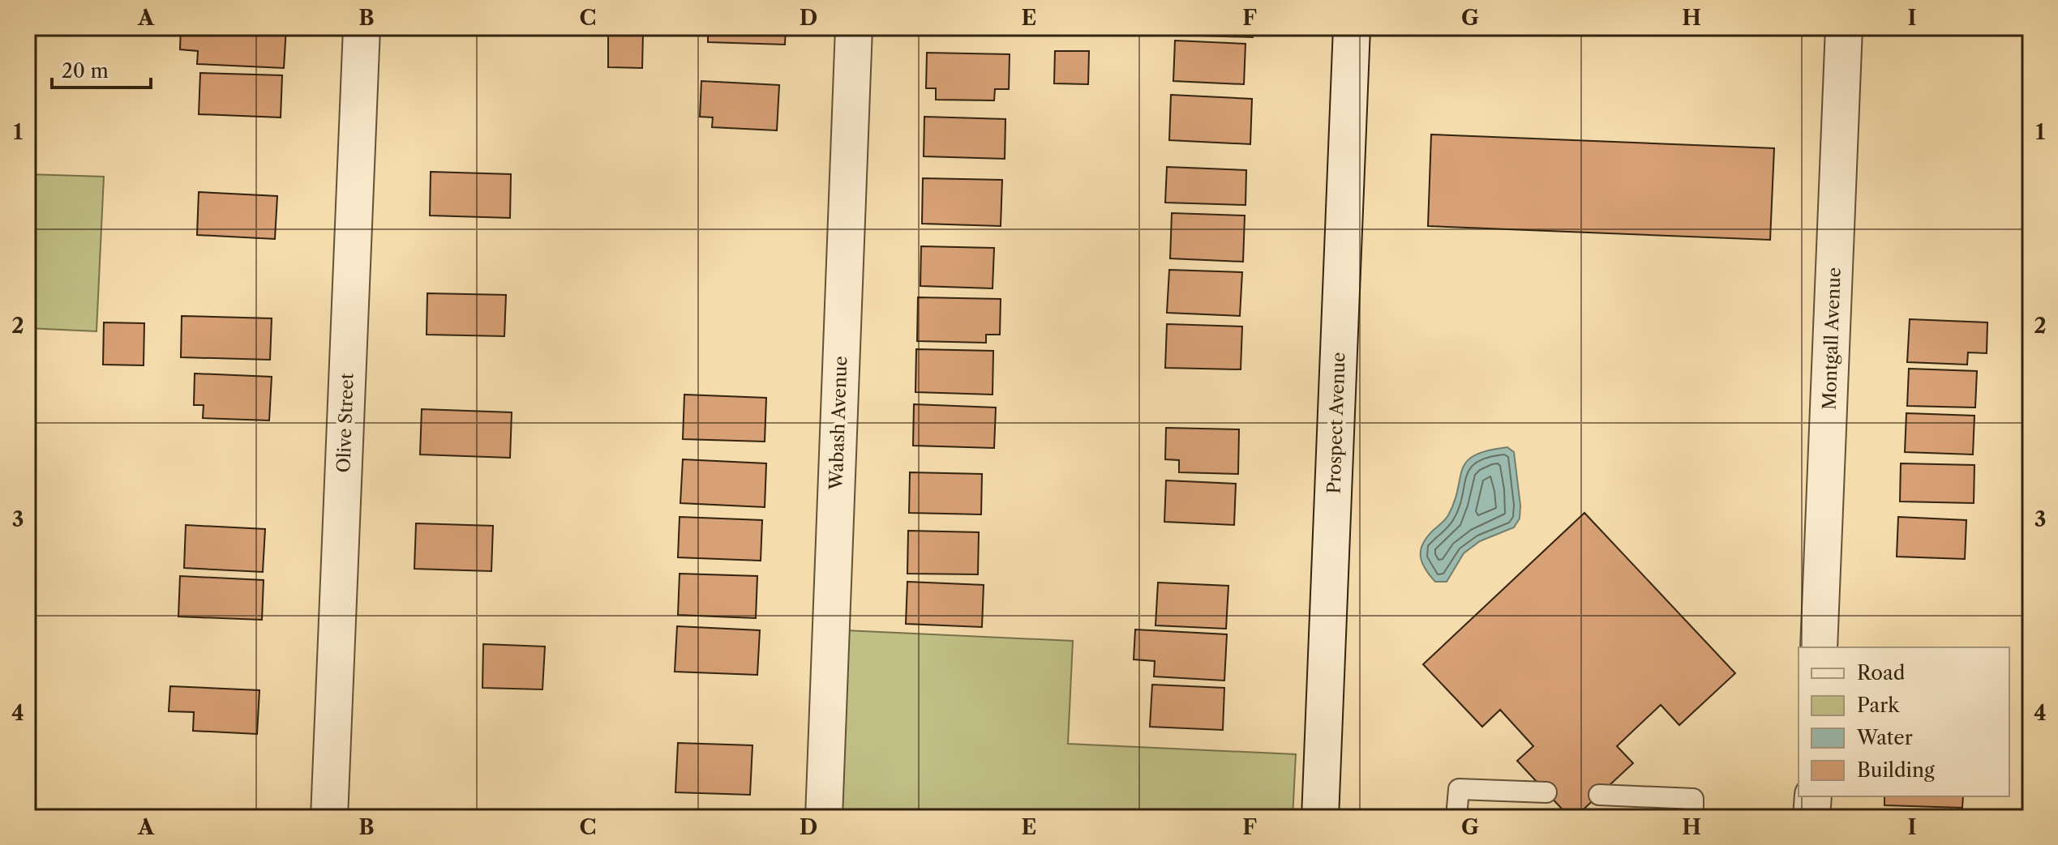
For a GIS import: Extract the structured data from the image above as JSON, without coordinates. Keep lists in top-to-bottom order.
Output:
{
  "streets": {
    "street": [
      "Montgall Avenue",
      "Olive Street",
      "Wabash Avenue",
      "Prospect Avenue"
    ]
  },
  "legend": [
    "Road",
    "Park",
    "Water",
    "Building"
  ],
  "scale_bar": "20 m",
  "grid": {
    "columns": [
      "A",
      "B",
      "C",
      "D",
      "E",
      "F",
      "G",
      "H",
      "I"
    ],
    "rows": [
      "1",
      "2",
      "3",
      "4"
    ]
  }
}
